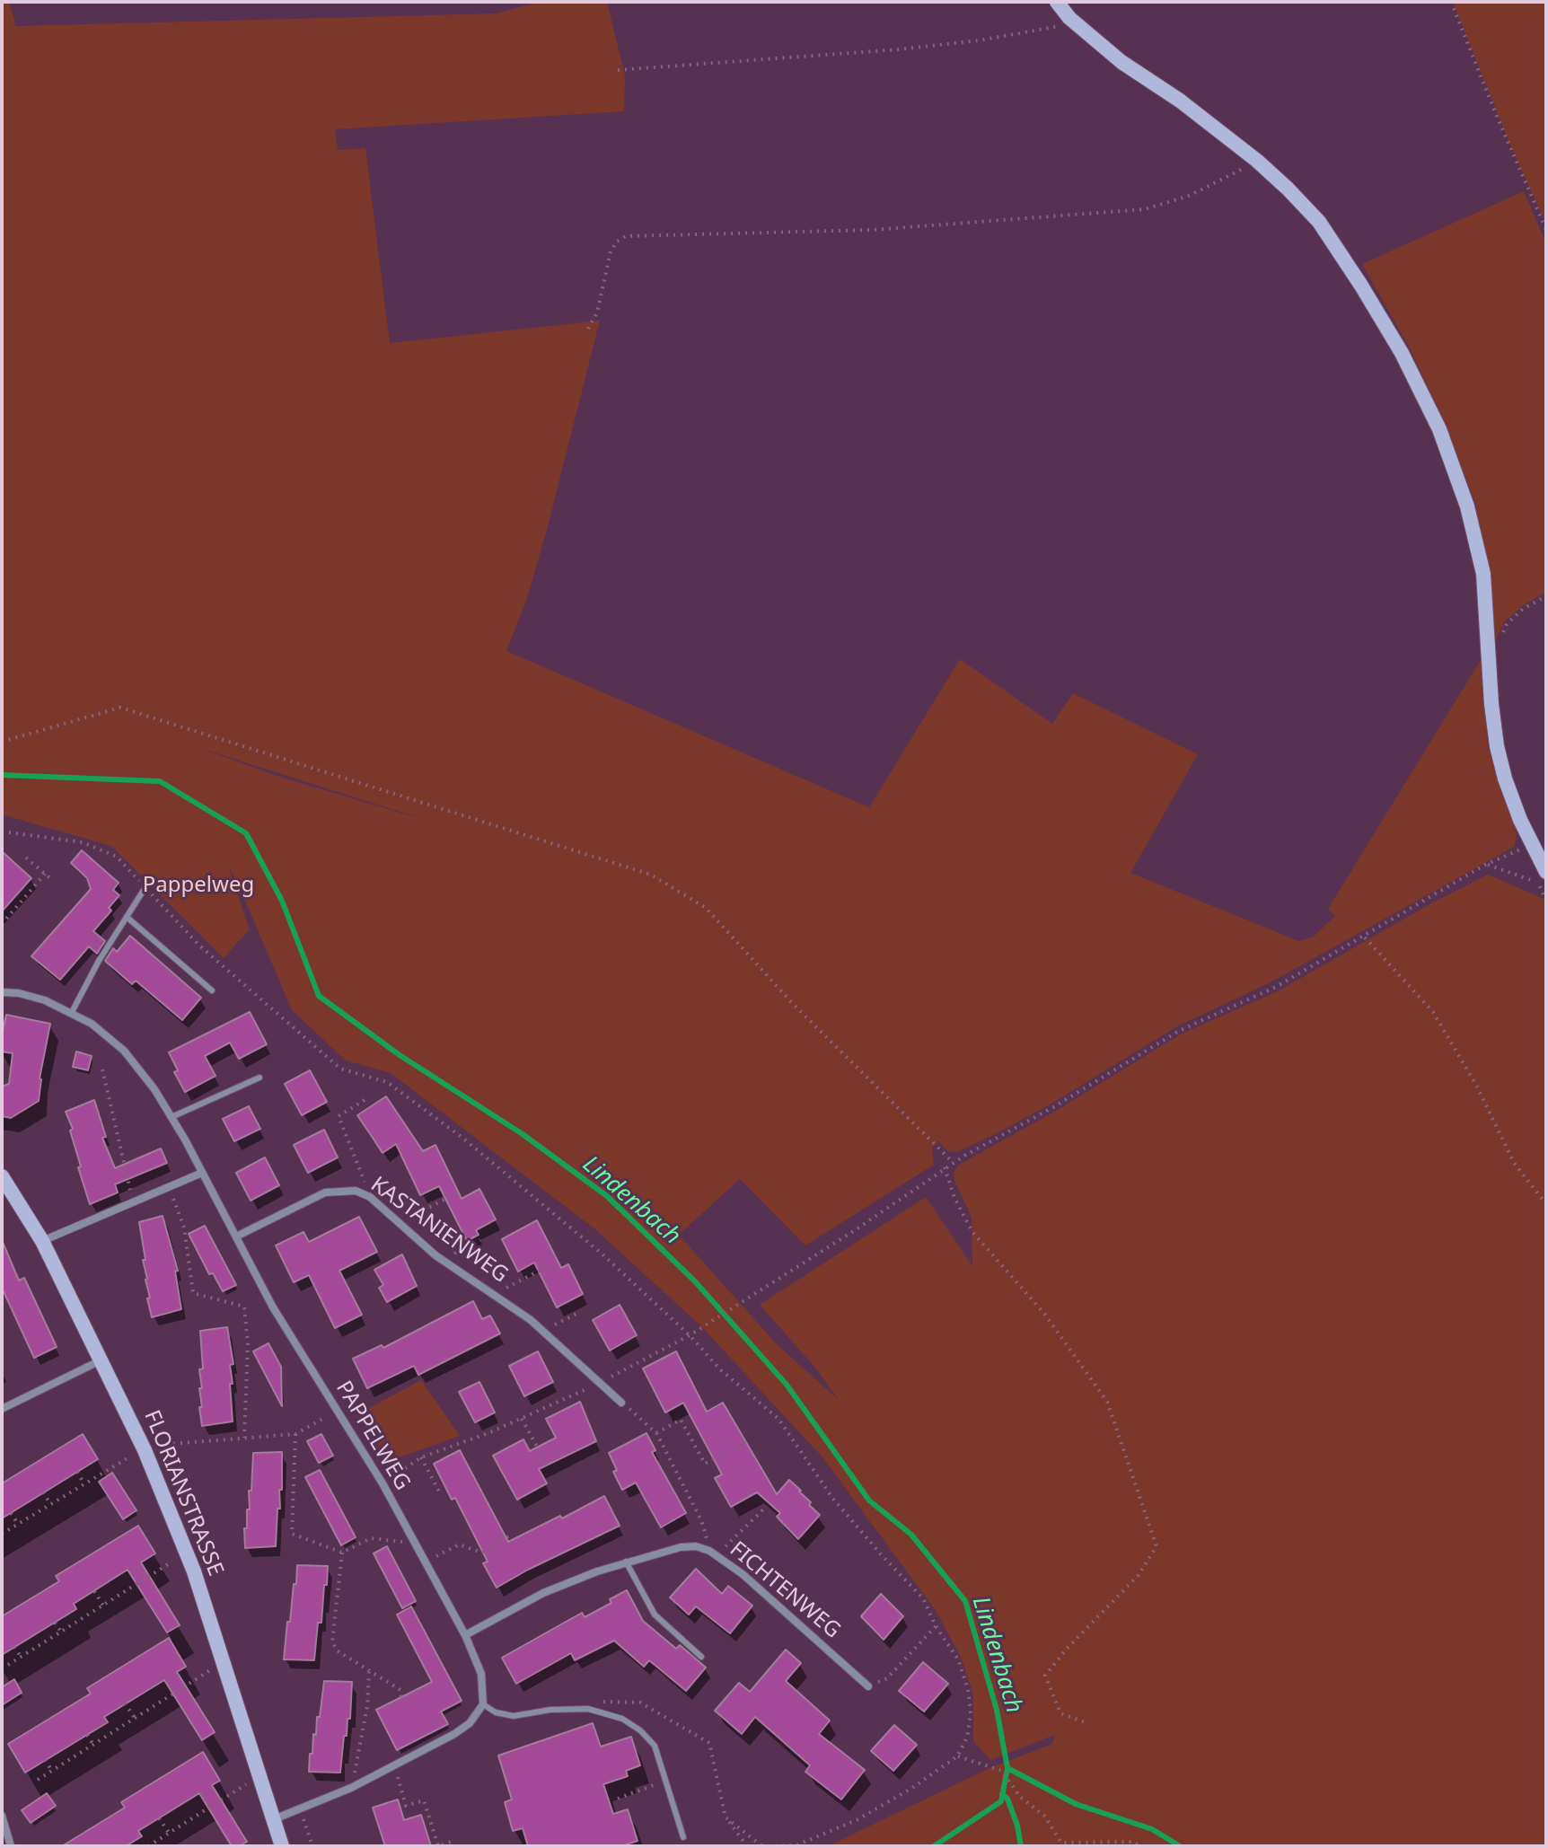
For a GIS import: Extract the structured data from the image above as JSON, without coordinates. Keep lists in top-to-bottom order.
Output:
{
  "streets": {
    "street": [
      "KASTANIENWEG",
      "PAPPELWEG",
      "FLORIANSTRASSE",
      "FICHTENWEG"
    ]
  },
  "crossings": [
    ["KASTANIENWEG", "PAPPELWEG"],
    ["PAPPELWEG", "FICHTENWEG"]
  ],
  "water": ["Lindenbach"],
  "parks": ["Pappelweg"]
}
